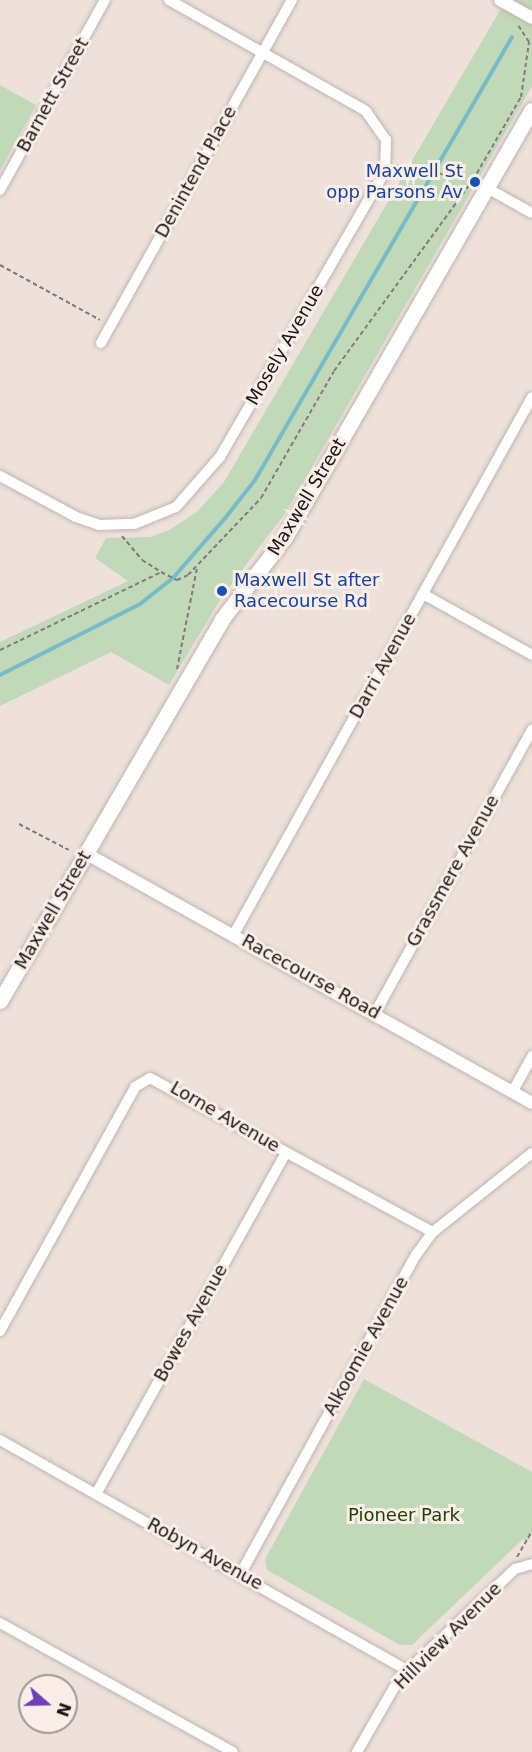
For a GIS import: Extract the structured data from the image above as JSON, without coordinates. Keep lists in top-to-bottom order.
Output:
{
  "streets": {
    "main road": ["Maxwell Street"],
    "street": [
      "Barnett Street",
      "Denintend Place",
      "Mosely Avenue",
      "Darri Avenue",
      "Grassmere Avenue",
      "Racecourse Road",
      "Lorne Avenue",
      "Bowes Avenue",
      "Alkoomie Avenue",
      "Robyn Avenue",
      "Hillview Avenue"
    ]
  },
  "crossings": [
    ["Maxwell Street", "Racecourse Road"],
    ["Darri Avenue", "Racecourse Road"],
    ["Grassmere Avenue", "Racecourse Road"],
    ["Lorne Avenue", "Bowes Avenue"],
    ["Lorne Avenue", "Alkoomie Avenue"],
    ["Bowes Avenue", "Robyn Avenue"],
    ["Alkoomie Avenue", "Robyn Avenue"],
    ["Robyn Avenue", "Hillview Avenue"]
  ],
  "parks": ["Pioneer Park"],
  "places": ["Maxwell St opp Parsons Av", "Maxwell St after Racecourse Rd"],
  "north": "right"
}
